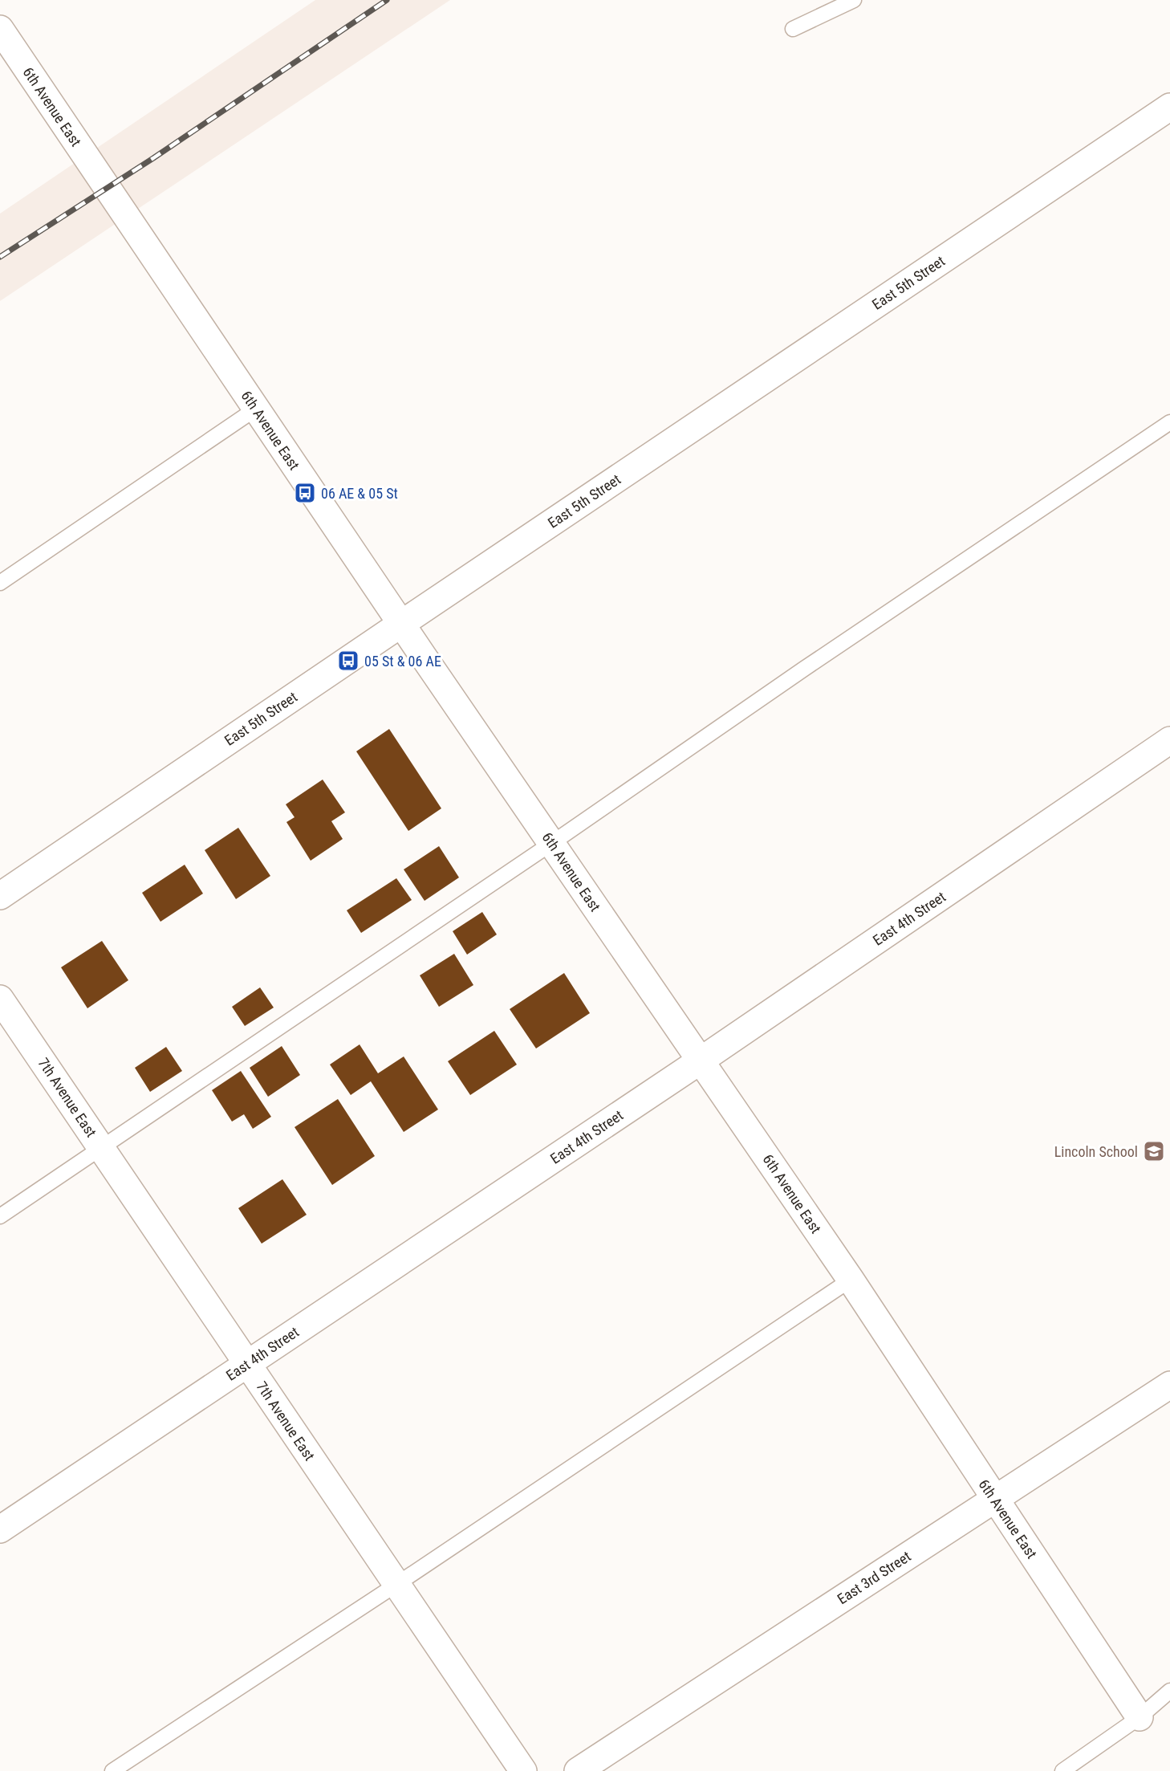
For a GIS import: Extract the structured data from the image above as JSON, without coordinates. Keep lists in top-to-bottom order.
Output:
{
  "streets": {
    "street": [
      "6th Avenue East",
      "East 5th Street",
      "East 4th Street",
      "7th Avenue East",
      "East 3rd Street"
    ]
  },
  "crossings": [
    ["6th Avenue East", "East 5th Street"],
    ["6th Avenue East", "East 4th Street"],
    ["6th Avenue East", "East 3rd Street"],
    ["East 4th Street", "7th Avenue East"]
  ],
  "places": {
    "bus stop": ["06 AE & 05 St", "05 St & 06 AE"],
    "school or university": ["Lincoln School"]
  }
}
